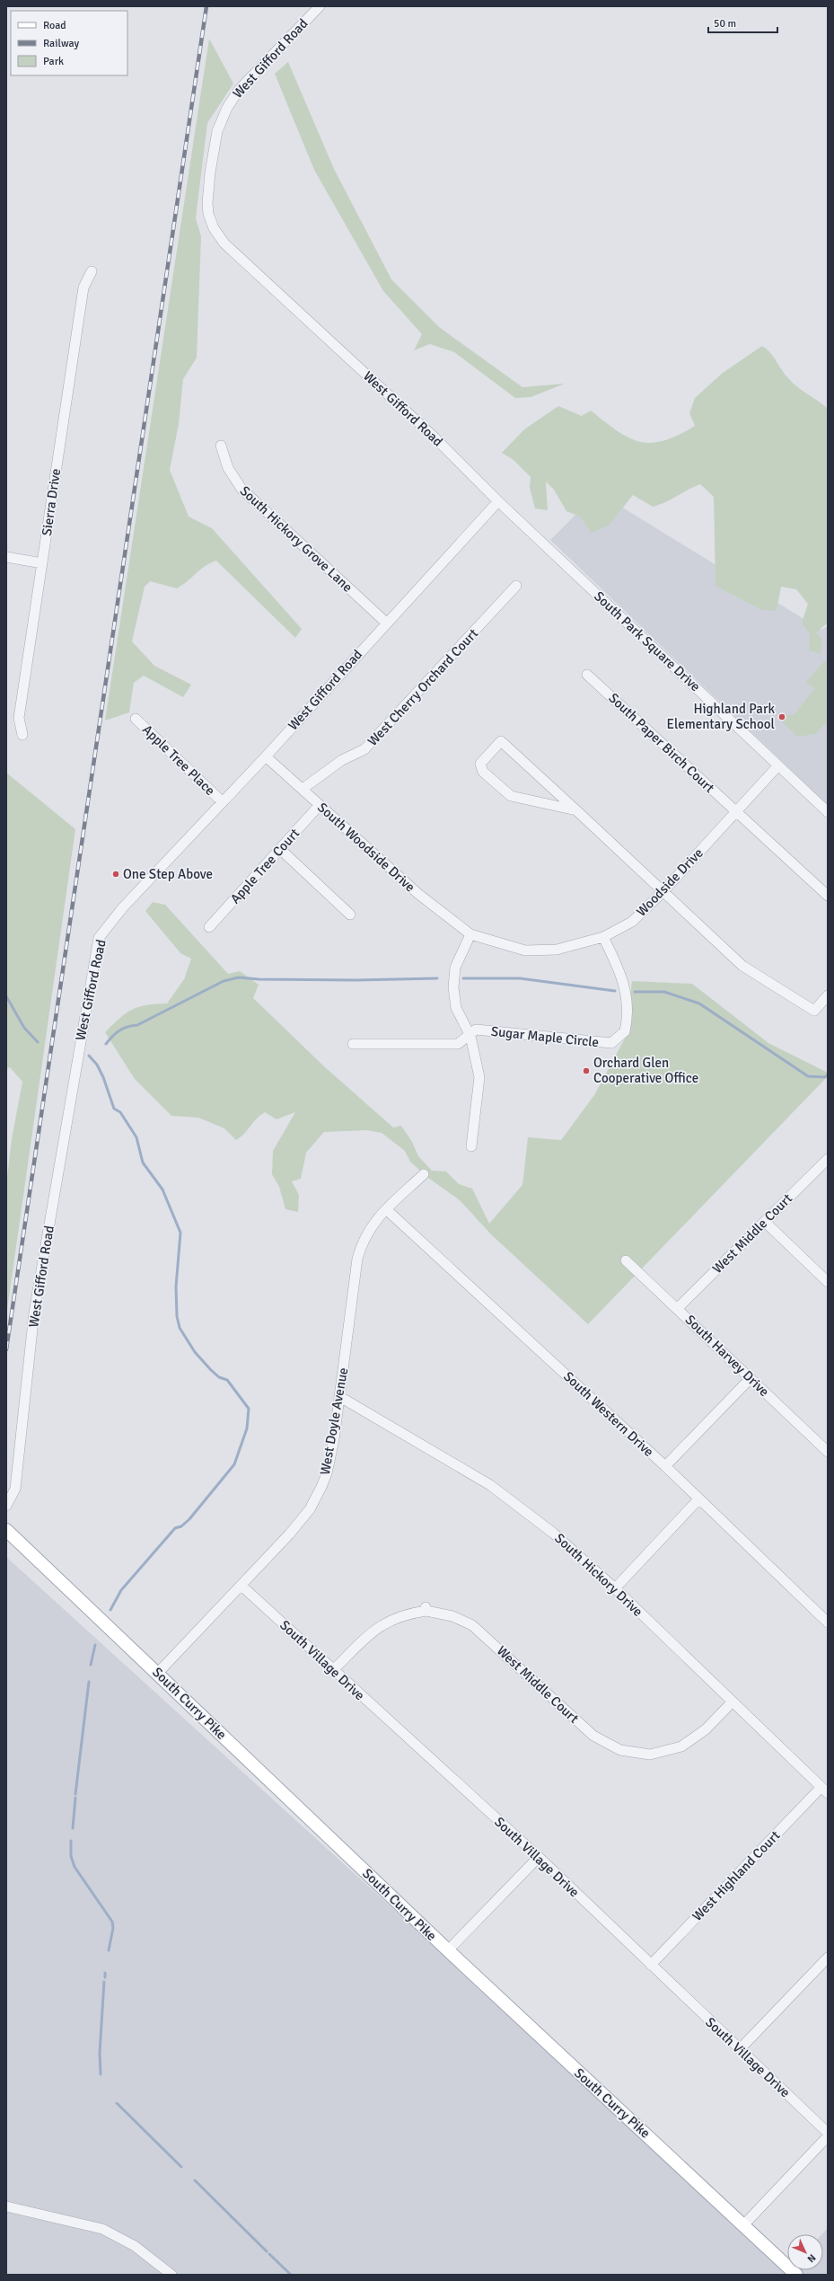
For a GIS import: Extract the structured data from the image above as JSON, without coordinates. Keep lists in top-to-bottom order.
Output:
{
  "streets": {
    "main road": ["South Curry Pike"],
    "street": [
      "West Gifford Road",
      "Sierra Drive",
      "South Hickory Grove Lane",
      "South Park Square Drive",
      "West Cherry Orchard Court",
      "South Paper Birch Court",
      "Apple Tree Place",
      "South Woodside Drive",
      "Apple Tree Court",
      "Woodside Drive",
      "Sugar Maple Circle",
      "West Middle Court",
      "South Harvey Drive",
      "South Western Drive",
      "West Doyle Avenue",
      "South Hickory Drive",
      "South Village Drive",
      "West Highland Court"
    ]
  },
  "crossings": [
    ["West Gifford Road", "South Hickory Grove Lane"],
    ["West Gifford Road", "South Park Square Drive"],
    ["West Gifford Road", "Apple Tree Place"],
    ["West Gifford Road", "South Woodside Drive"],
    ["South Park Square Drive", "Woodside Drive"],
    ["West Cherry Orchard Court", "South Woodside Drive"],
    ["South Paper Birch Court", "Woodside Drive"],
    ["South Woodside Drive", "Apple Tree Court"],
    ["South Woodside Drive", "Woodside Drive"],
    ["Woodside Drive", "Sugar Maple Circle"],
    ["West Middle Court", "South Harvey Drive"],
    ["West Middle Court", "South Hickory Drive"],
    ["West Middle Court", "South Village Drive"],
    ["South Western Drive", "West Doyle Avenue"],
    ["West Doyle Avenue", "South Hickory Drive"],
    ["West Doyle Avenue", "South Village Drive"],
    ["West Doyle Avenue", "South Curry Pike"],
    ["South Hickory Drive", "West Highland Court"],
    ["South Village Drive", "West Highland Court"]
  ],
  "places": ["Highland Park Elementary School", "One Step Above", "Orchard Glen Cooperative Office"],
  "legend": ["Road", "Railway", "Park"],
  "scale_bar": "50 m",
  "north": "bottom right"
}
